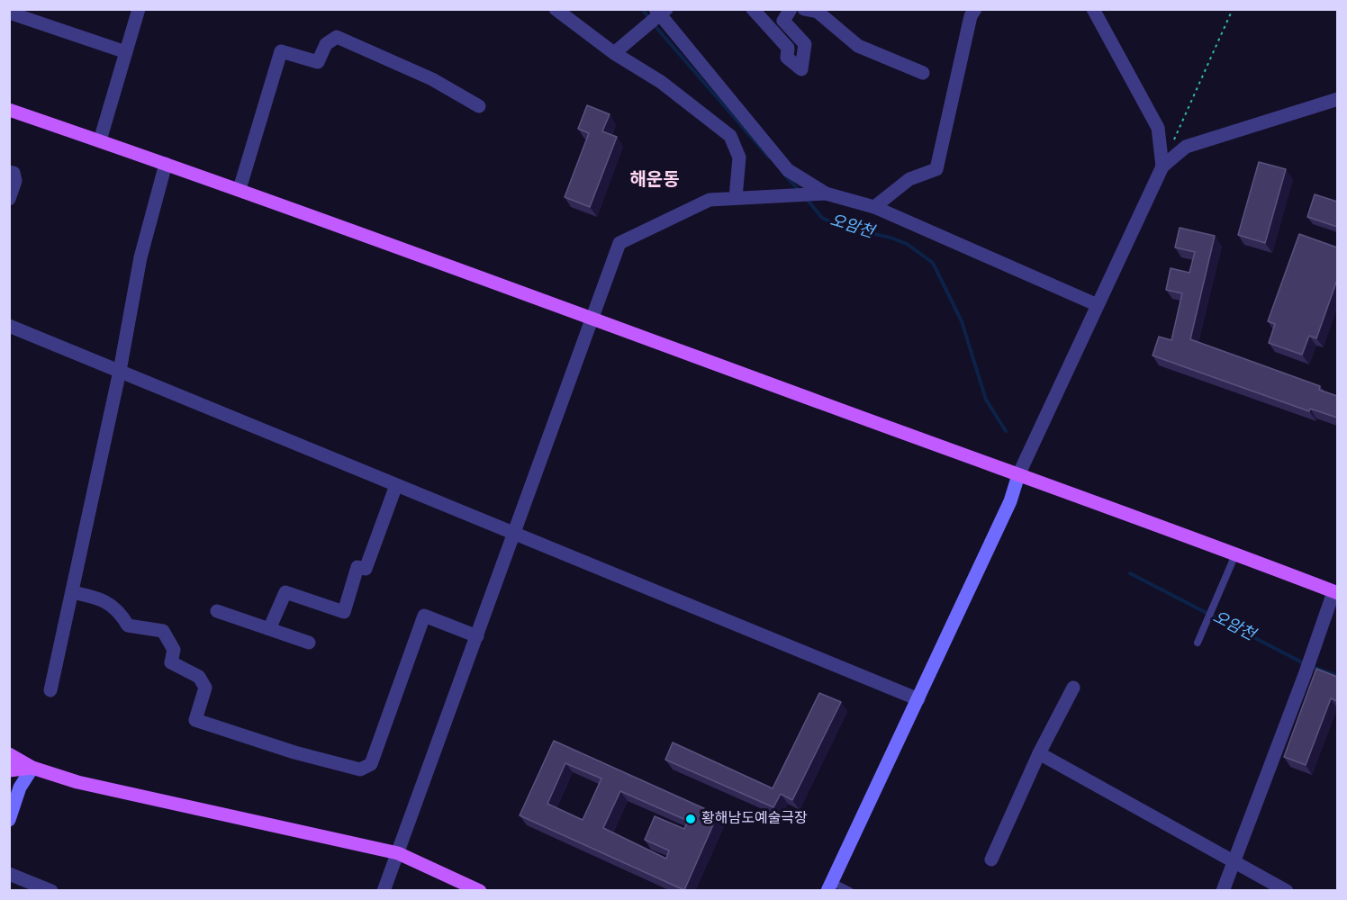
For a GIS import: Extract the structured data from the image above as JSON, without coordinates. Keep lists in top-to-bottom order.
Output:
{
  "districts": ["해운동"],
  "water": ["오암천"],
  "places": ["황해남도예술극장"]
}
